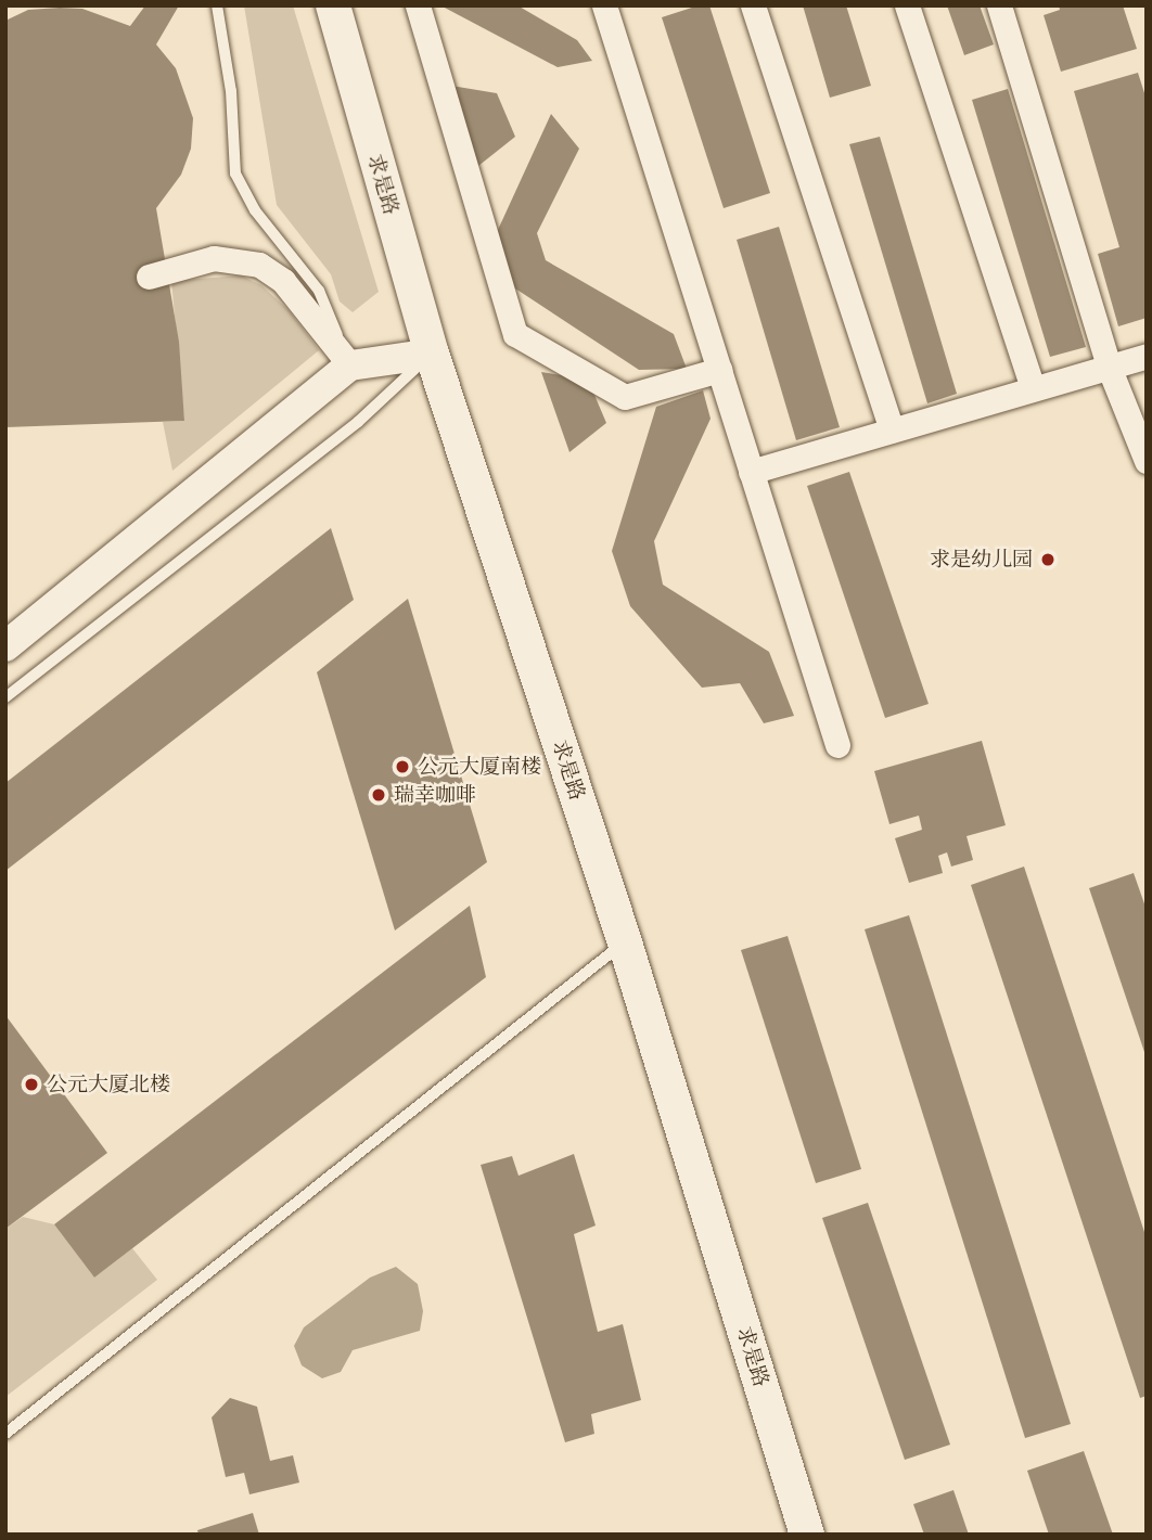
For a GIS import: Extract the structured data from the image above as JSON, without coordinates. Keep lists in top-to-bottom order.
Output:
{
  "streets": {
    "main road": ["求是路"]
  },
  "places": [
    "求是幼儿园",
    "公元大厦南楼",
    "瑞幸咖啡",
    "公元大厦北楼"
  ]
}
